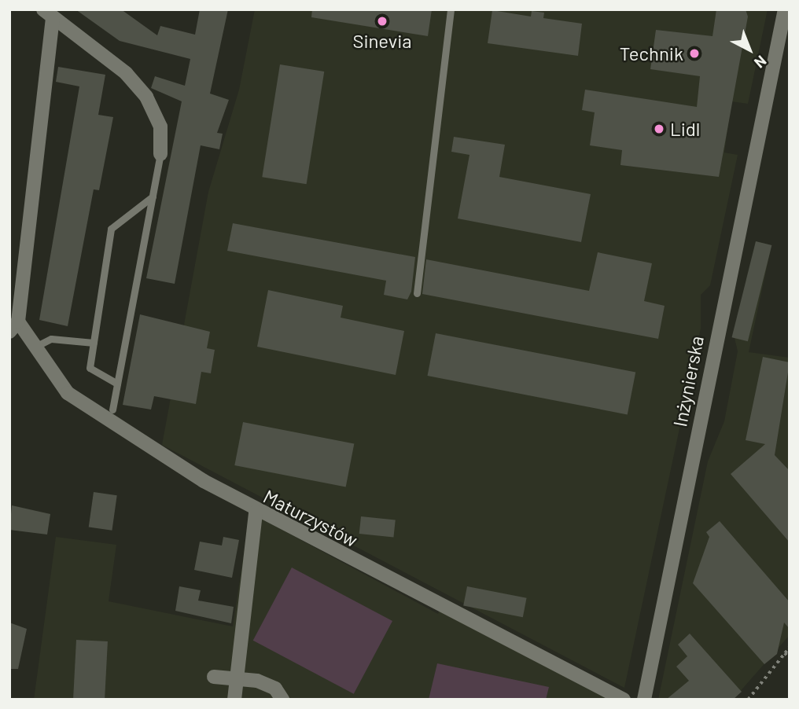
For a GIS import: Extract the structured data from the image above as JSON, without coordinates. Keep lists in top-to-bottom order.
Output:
{
  "streets": {
    "street": ["Inżynierska", "Maturzystów"]
  },
  "places": ["Sinevia", "Technik", "Lidl"],
  "north": "bottom right"
}
